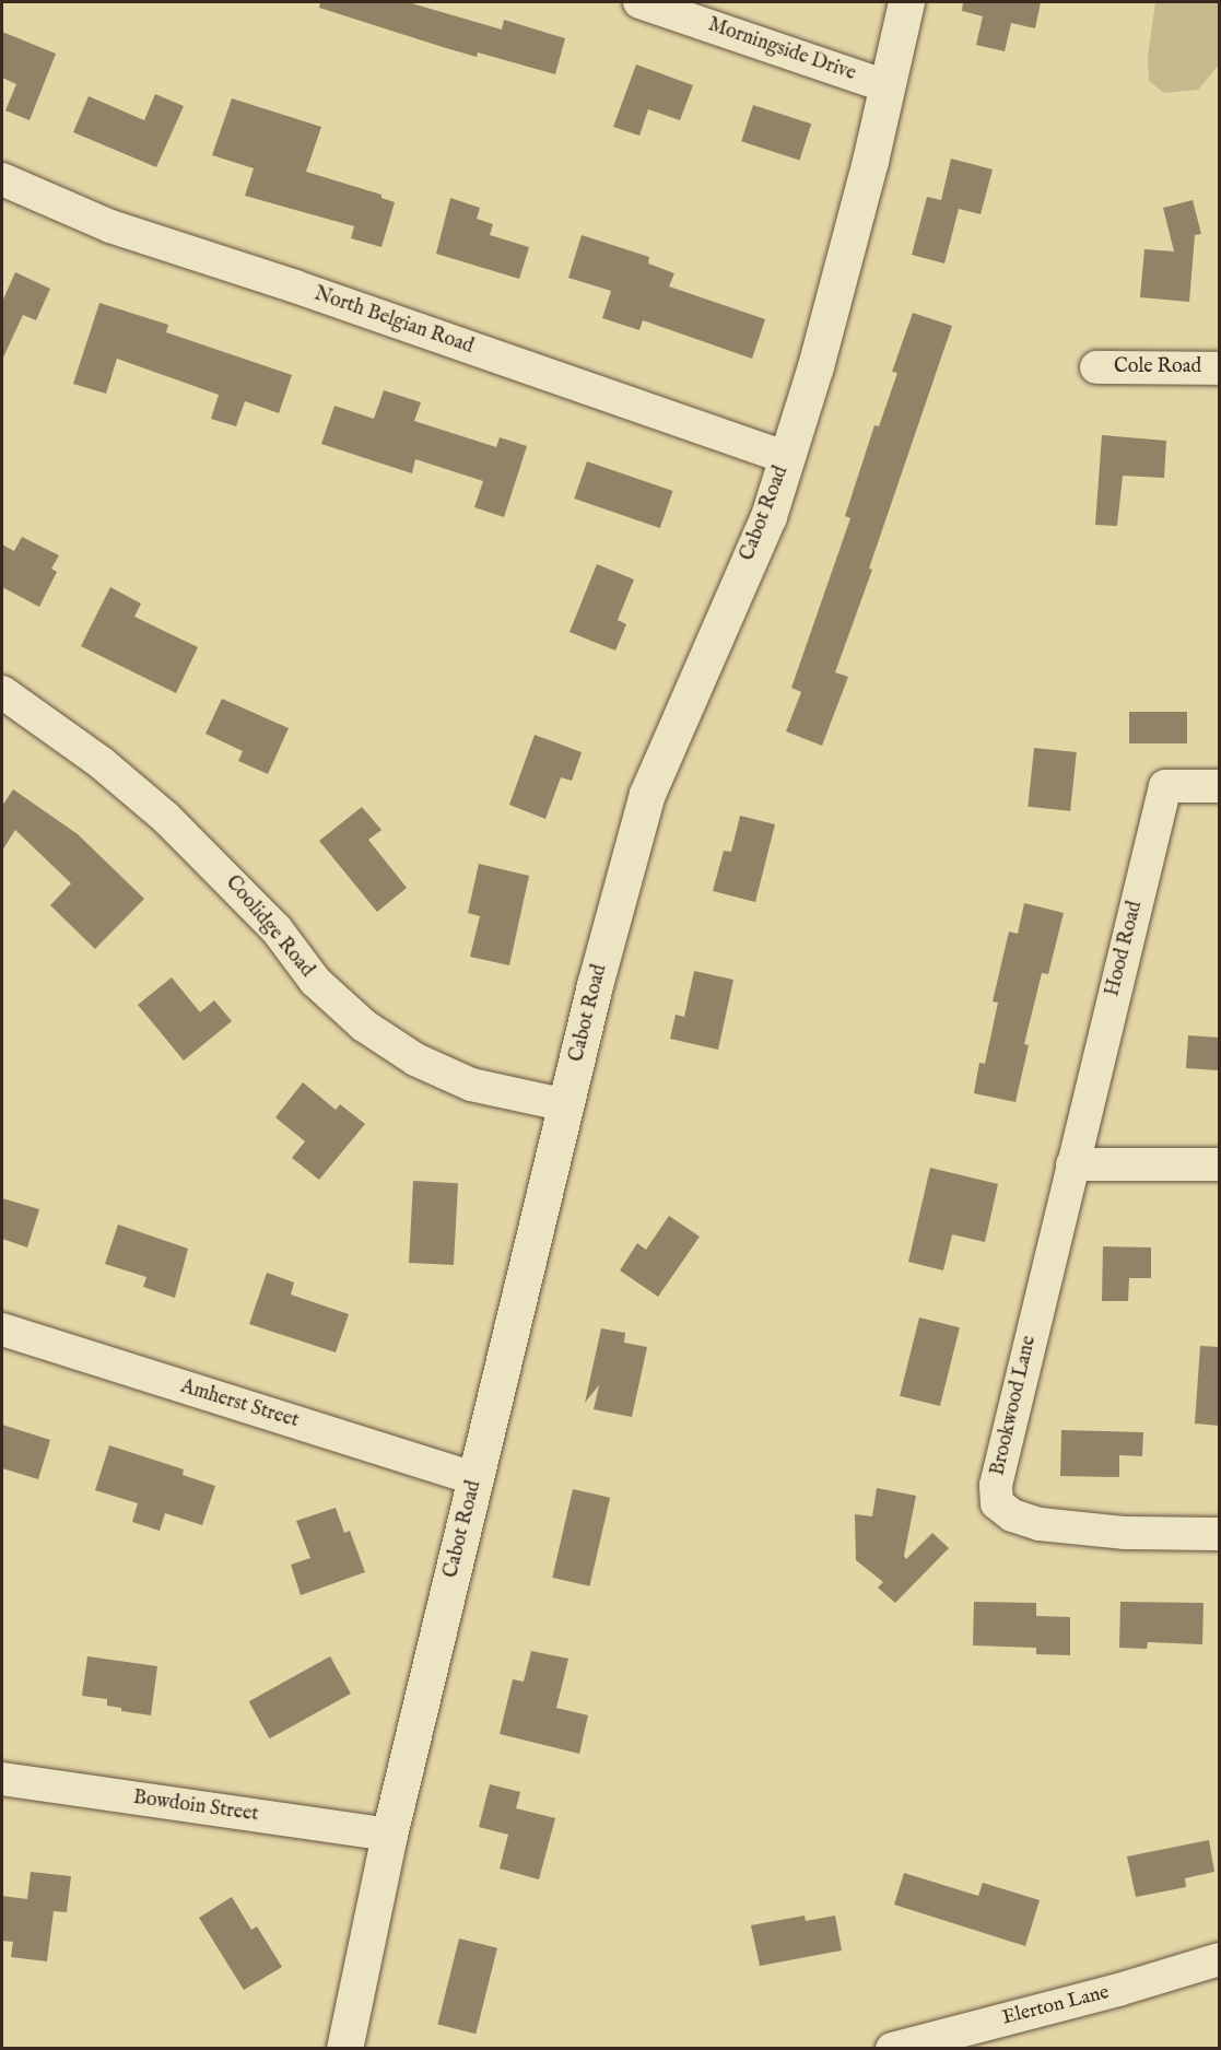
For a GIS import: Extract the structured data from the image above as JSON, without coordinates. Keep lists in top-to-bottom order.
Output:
{
  "streets": {
    "street": [
      "Morningside Drive",
      "North Belgian Road",
      "Cole Road",
      "Cabot Road",
      "Coolidge Road",
      "Hood Road",
      "Amherst Street",
      "Brookwood Lane",
      "Bowdoin Street",
      "Elerton Lane"
    ]
  },
  "crossings": [
    ["Morningside Drive", "Cabot Road"],
    ["North Belgian Road", "Cabot Road"],
    ["Cabot Road", "Coolidge Road"],
    ["Cabot Road", "Amherst Street"],
    ["Cabot Road", "Bowdoin Street"],
    ["Hood Road", "Brookwood Lane"]
  ]
}
